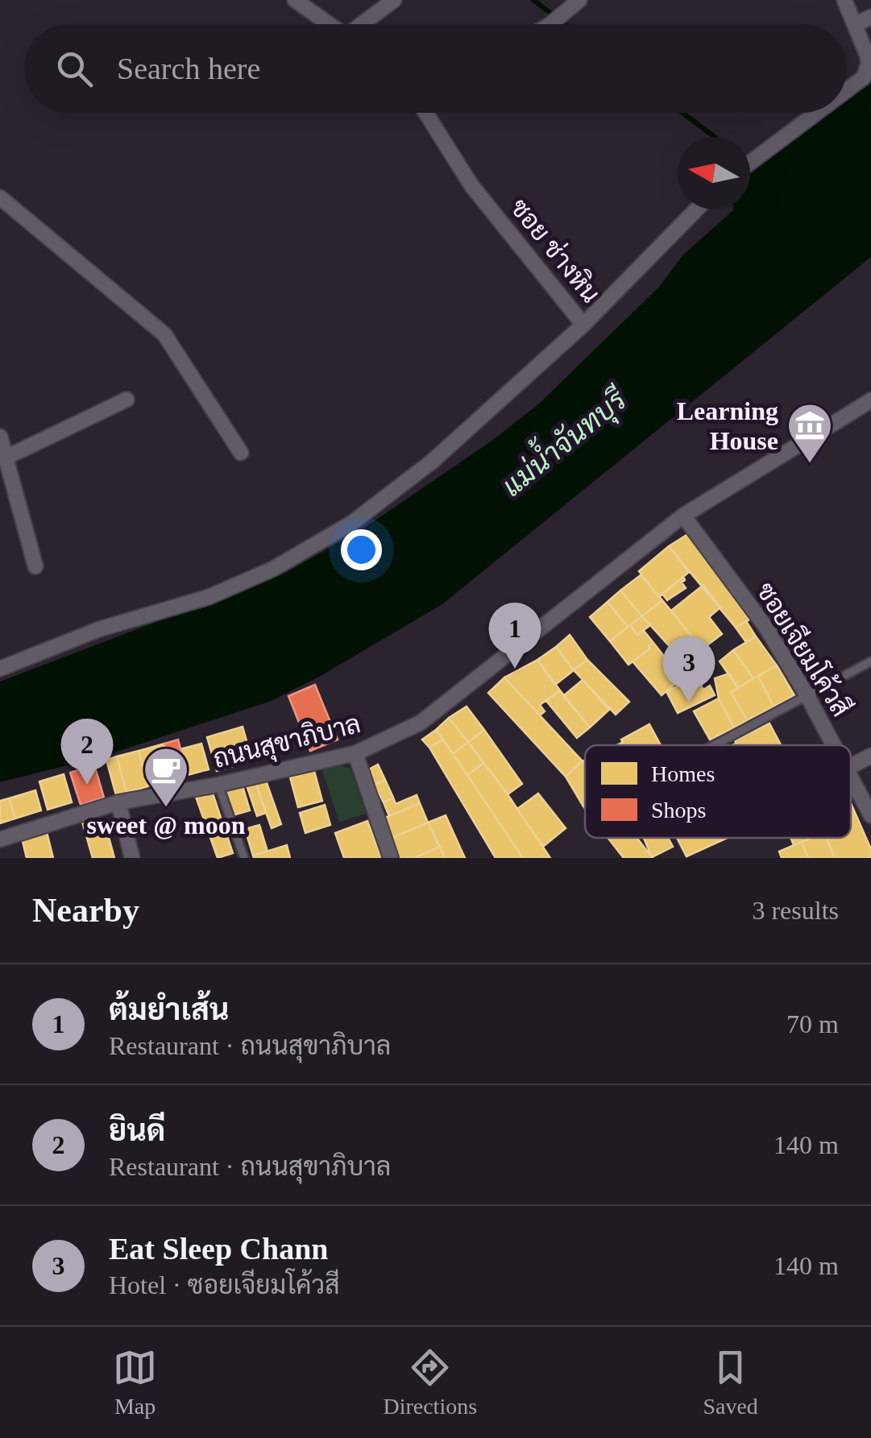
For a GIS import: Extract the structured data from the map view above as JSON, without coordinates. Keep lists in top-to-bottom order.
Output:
{
  "streets": {
    "street": ["ซอย ช่างหิน", "ซอยเจียมโค้วสี", "ถนนสุขาภิบาล"]
  },
  "crossings": [
    ["ซอยเจียมโค้วสี", "ถนนสุขาภิบาล"]
  ],
  "water": ["แม่น้ำจันทบุรี"],
  "places": {
    "museum": ["Learning House"],
    "cafe": ["sweet @ moon"]
  },
  "legend": ["Homes", "Shops"],
  "north": "left",
  "page": {
    "search": "Search here",
    "pins": ["1", "3", "2"],
    "heading": ["Nearby", "3 results"],
    "list": [
      {
        "mark": "1",
        "name": "ต้มยำเส้น",
        "note": "Restaurant · ถนนสุขาภิบาล",
        "value": "70 m"
      },
      {
        "mark": "2",
        "name": "ยินดี",
        "note": "Restaurant · ถนนสุขาภิบาล",
        "value": "140 m"
      },
      {
        "mark": "3",
        "name": "Eat Sleep Chann",
        "note": "Hotel · ซอยเจียมโค้วสี",
        "value": "140 m"
      }
    ],
    "nav": ["Map", "Directions", "Saved"]
  }
}
